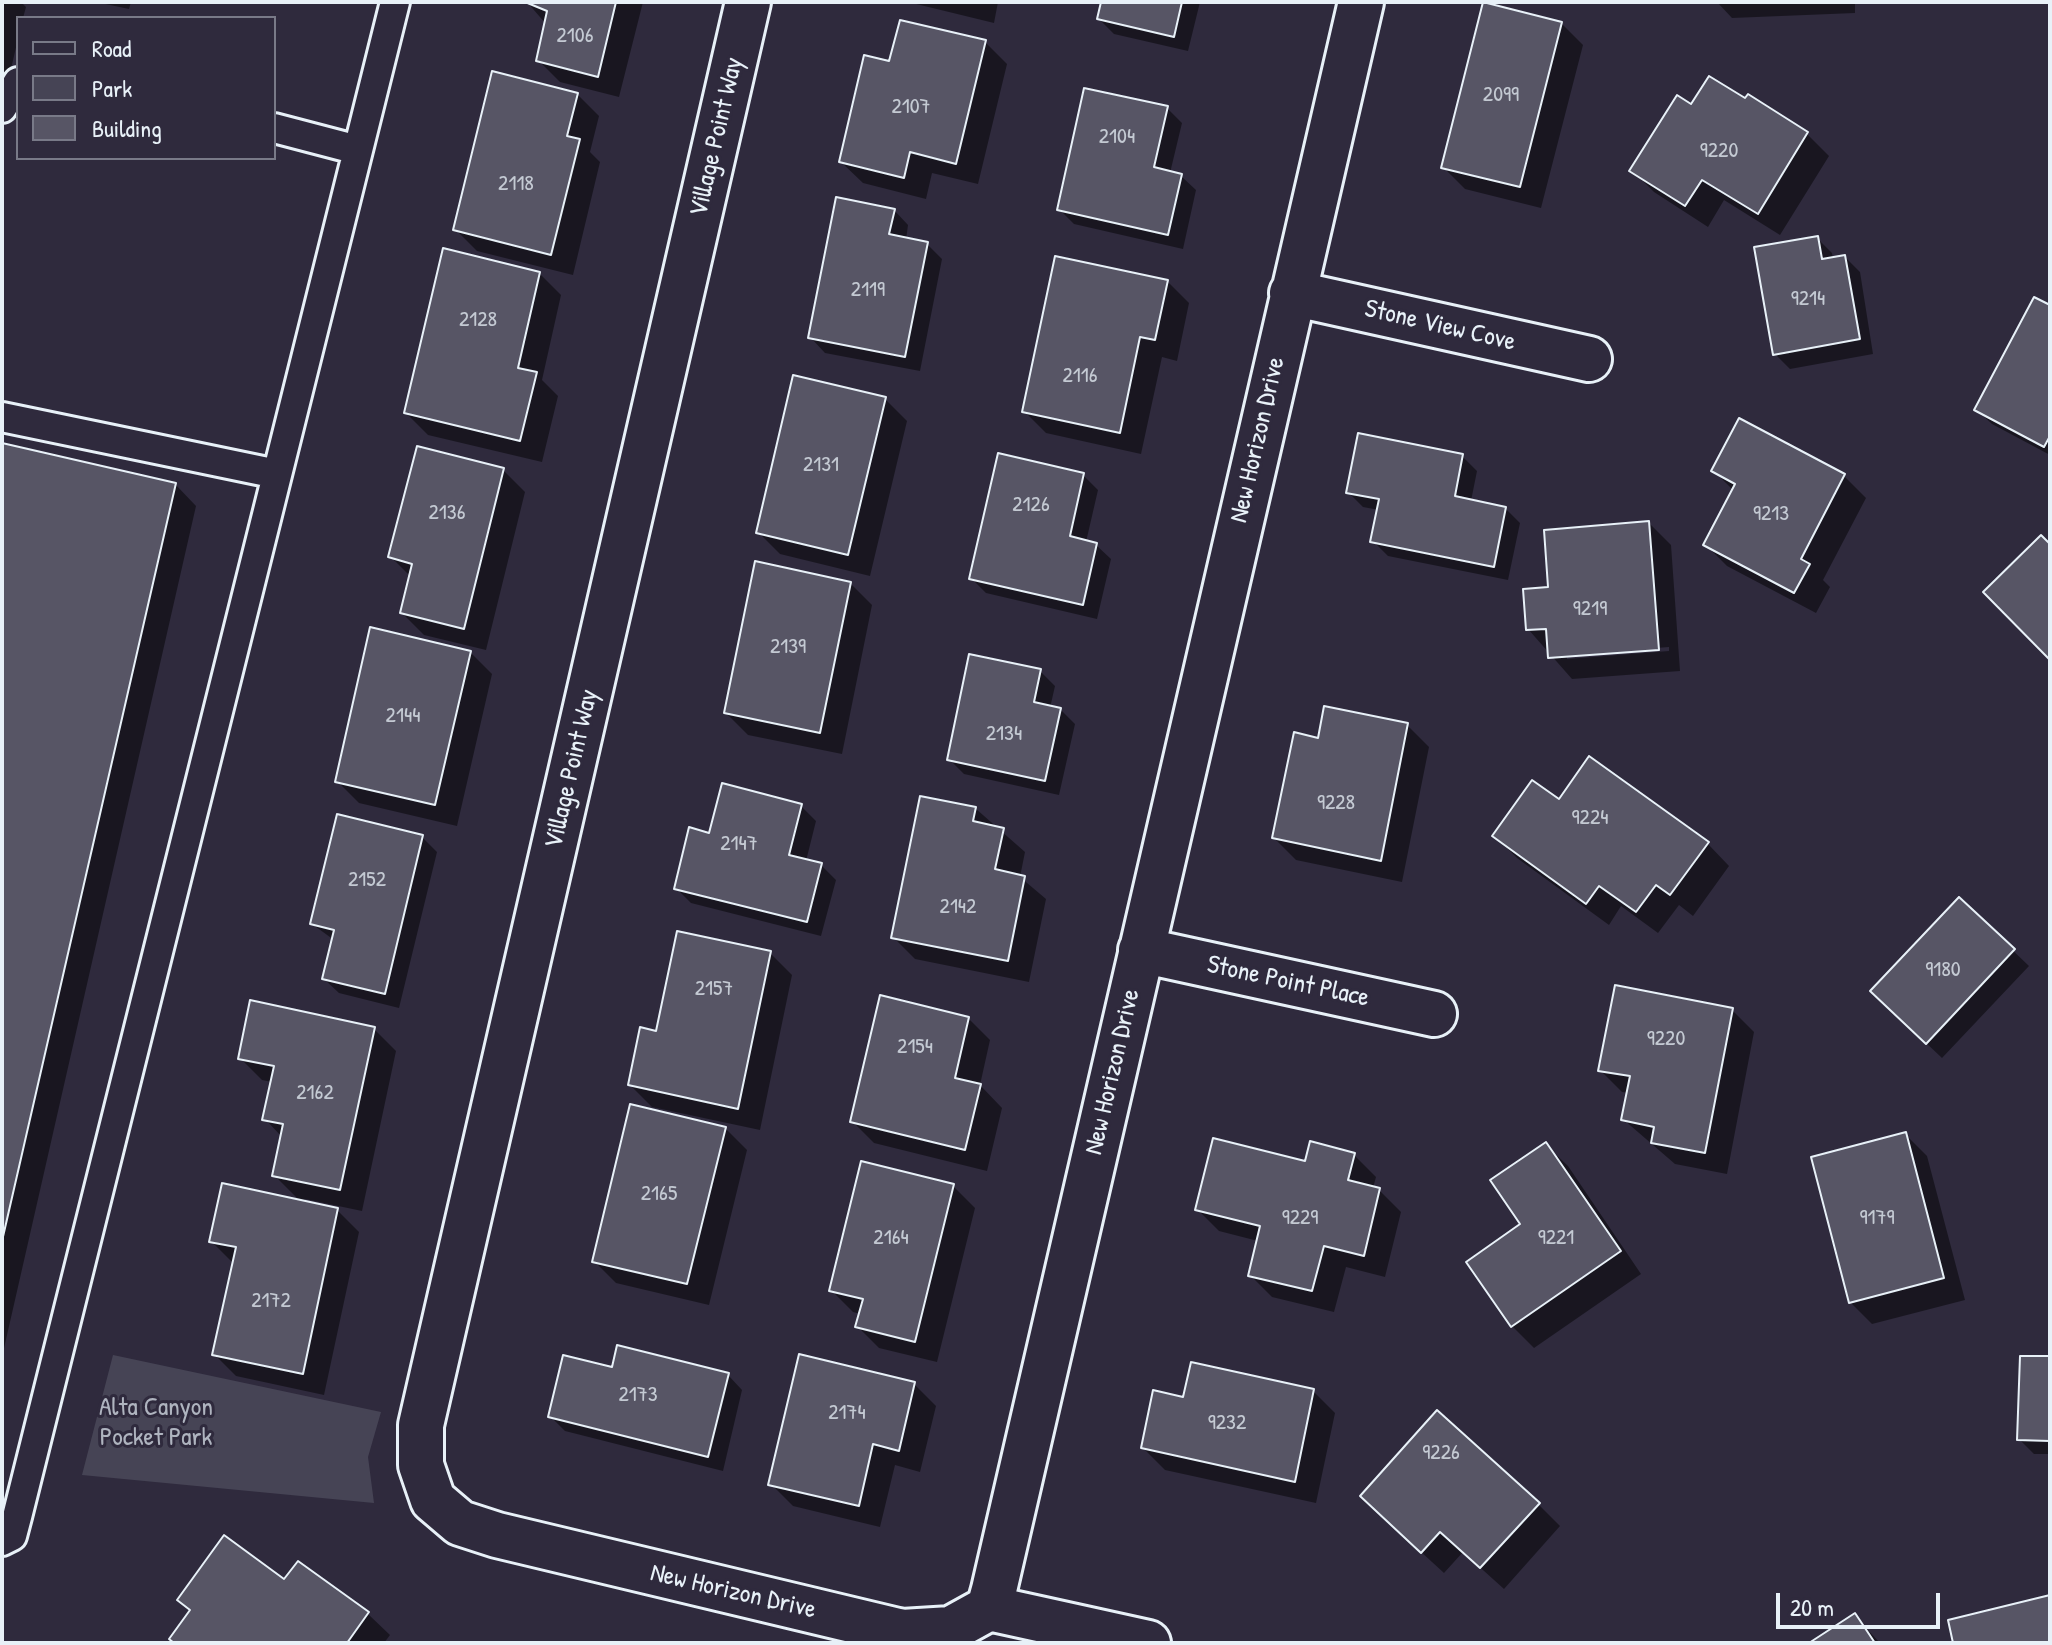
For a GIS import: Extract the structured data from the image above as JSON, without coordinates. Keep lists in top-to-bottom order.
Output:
{
  "streets": {
    "street": [
      "Village Point Way",
      "Stone View Cove",
      "New Horizon Drive",
      "Stone Point Place"
    ]
  },
  "crossings": [
    ["Village Point Way", "New Horizon Drive"],
    ["Stone View Cove", "New Horizon Drive"],
    ["New Horizon Drive", "Stone Point Place"]
  ],
  "parks": ["Alta Canyon Pocket Park"],
  "house_numbers": [
    "2106",
    "2099",
    "2107",
    "2104",
    "9220",
    "2118",
    "2119",
    "9214",
    "2128",
    "2116",
    "2131",
    "2126",
    "2136",
    "9213",
    "9219",
    "2139",
    "2144",
    "2134",
    "9228",
    "9224",
    "2147",
    "2152",
    "2142",
    "9180",
    "2157",
    "9220",
    "2154",
    "2162",
    "2165",
    "9229",
    "9179",
    "2164",
    "9221",
    "2172",
    "2173",
    "2174",
    "9232",
    "9226"
  ],
  "legend": ["Road", "Park", "Building"],
  "scale_bar": "20 m"
}
